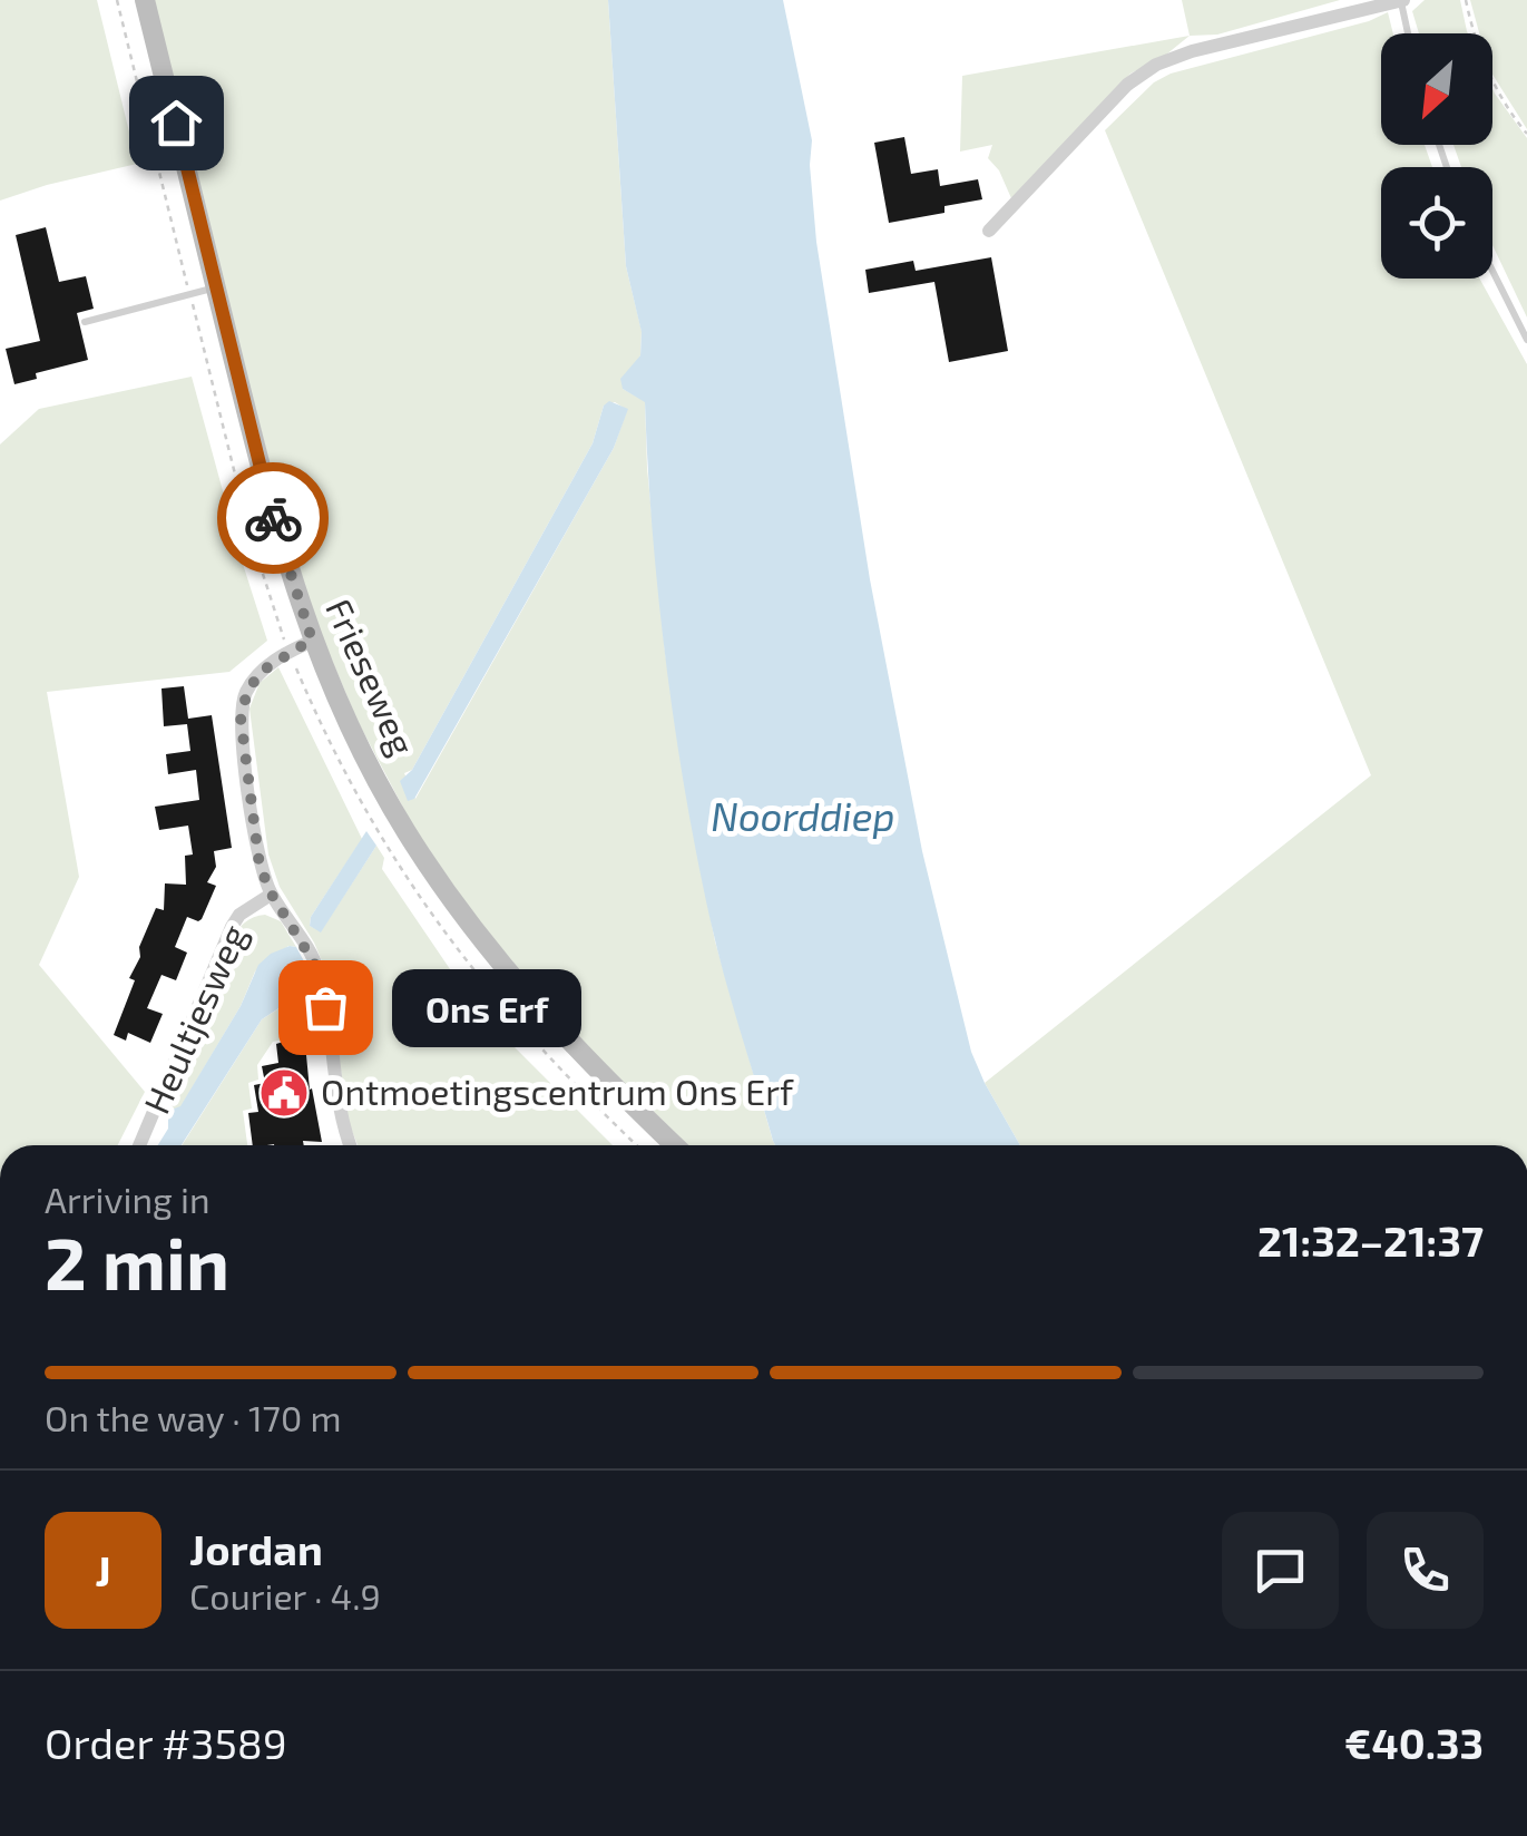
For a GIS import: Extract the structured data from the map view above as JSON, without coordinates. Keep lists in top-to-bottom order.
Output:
{
  "streets": {
    "main road": ["Frieseweg"],
    "street": ["Heultjesweg"]
  },
  "crossings": [
    ["Frieseweg", "Heultjesweg"]
  ],
  "water": ["Noorddiep"],
  "places": {
    "other": ["Ons Erf"],
    "public building": ["Ontmoetingscentrum Ons Erf"]
  },
  "north": "bottom left",
  "page": {
    "bubble": "Ons Erf",
    "heading": ["2 min", "Arriving in", "21:32–21:37"],
    "panel": [
      "Jordan",
      "Courier · 4.9",
      "Order #3589",
      "€40.33"
    ],
    "bar": "On the way · 170 m",
    "round": "J"
  }
}
